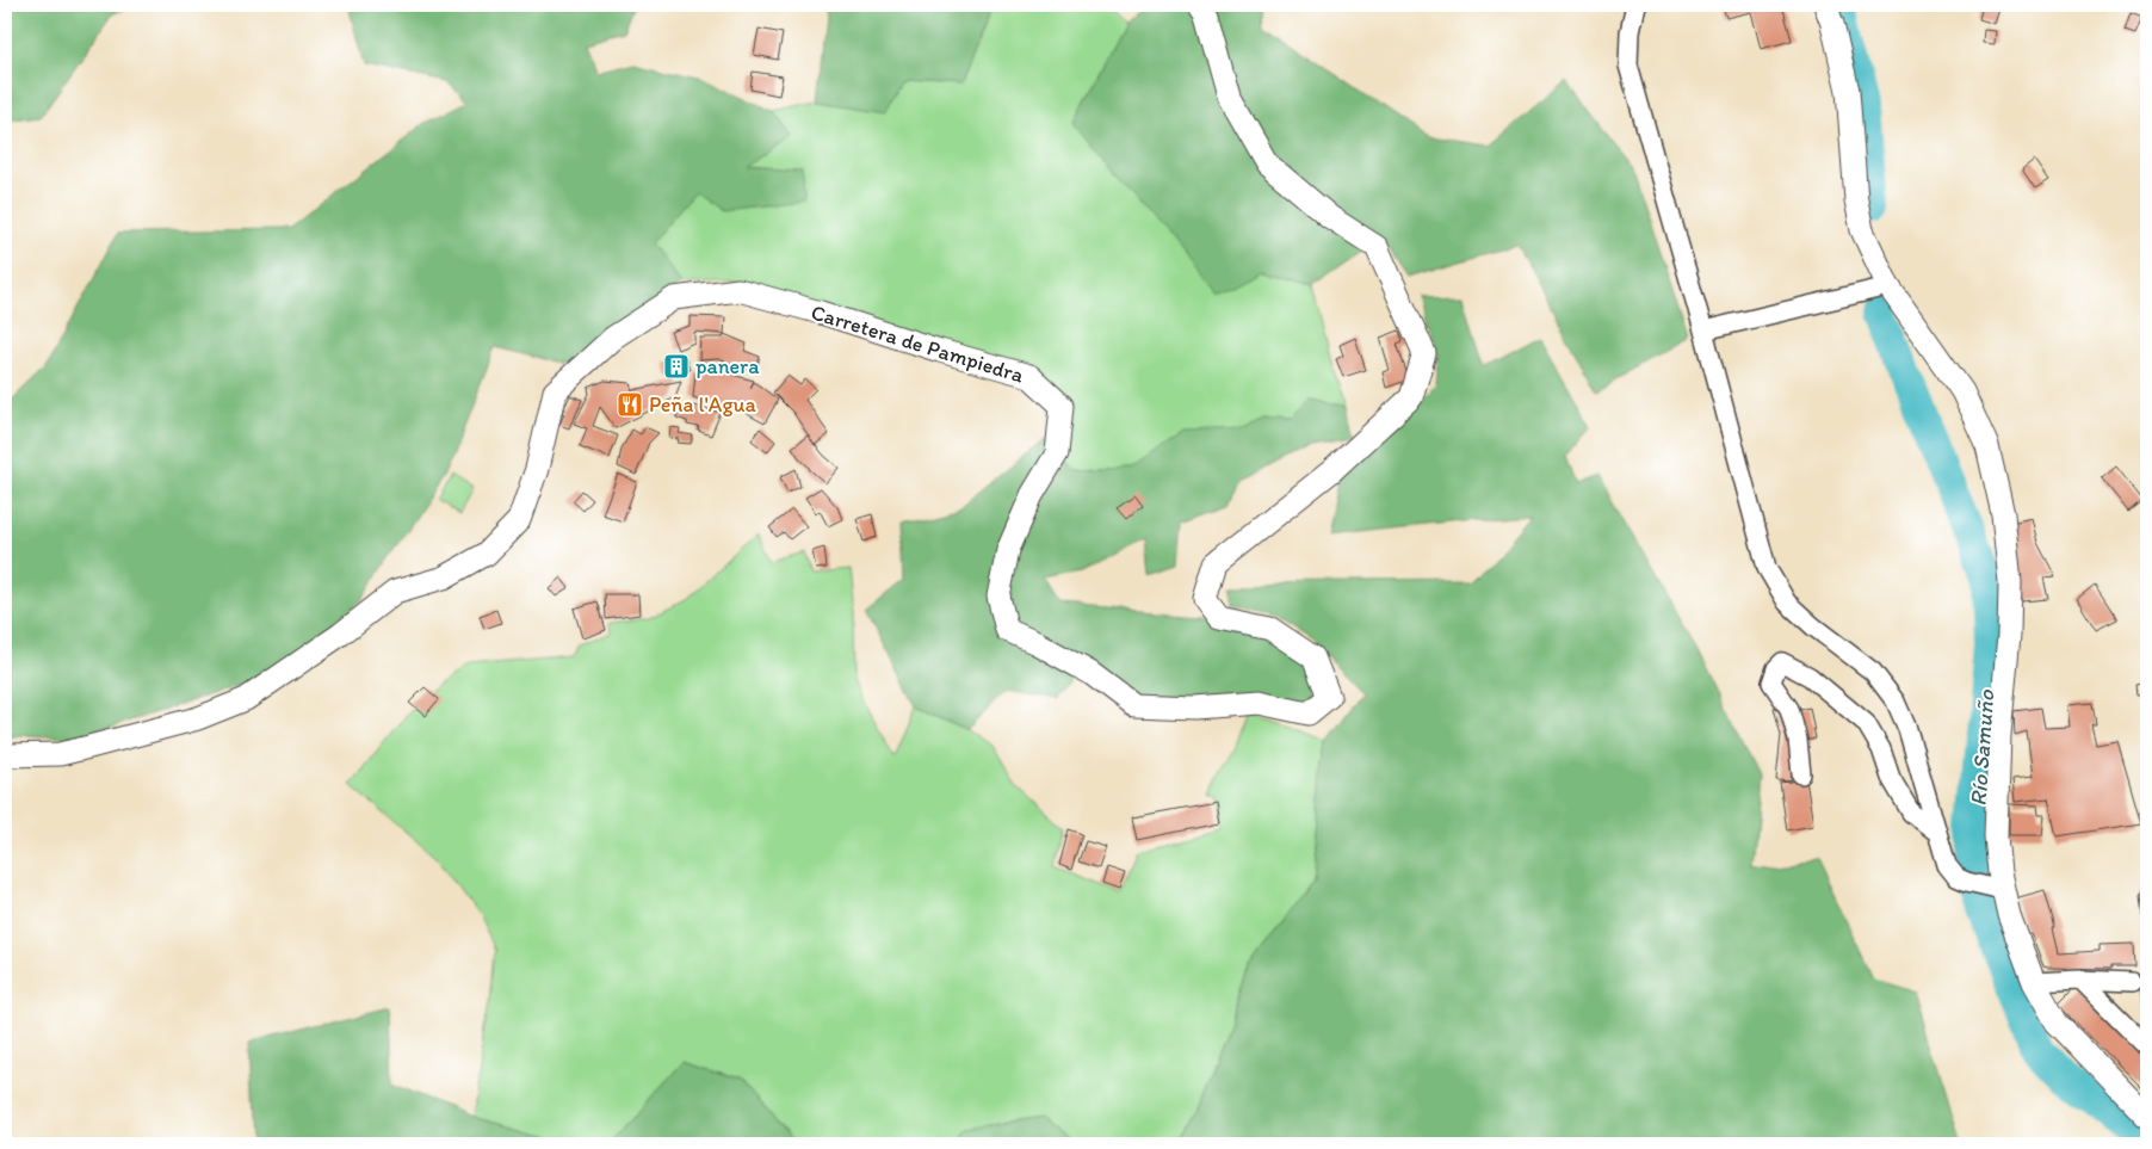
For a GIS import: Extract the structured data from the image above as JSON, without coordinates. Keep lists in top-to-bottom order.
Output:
{
  "streets": {
    "street": ["Carretera de Pampiedra"]
  },
  "water": ["Río Samuño"],
  "places": {
    "building": ["panera"],
    "restaurant": ["Peña l'Agua"]
  }
}
